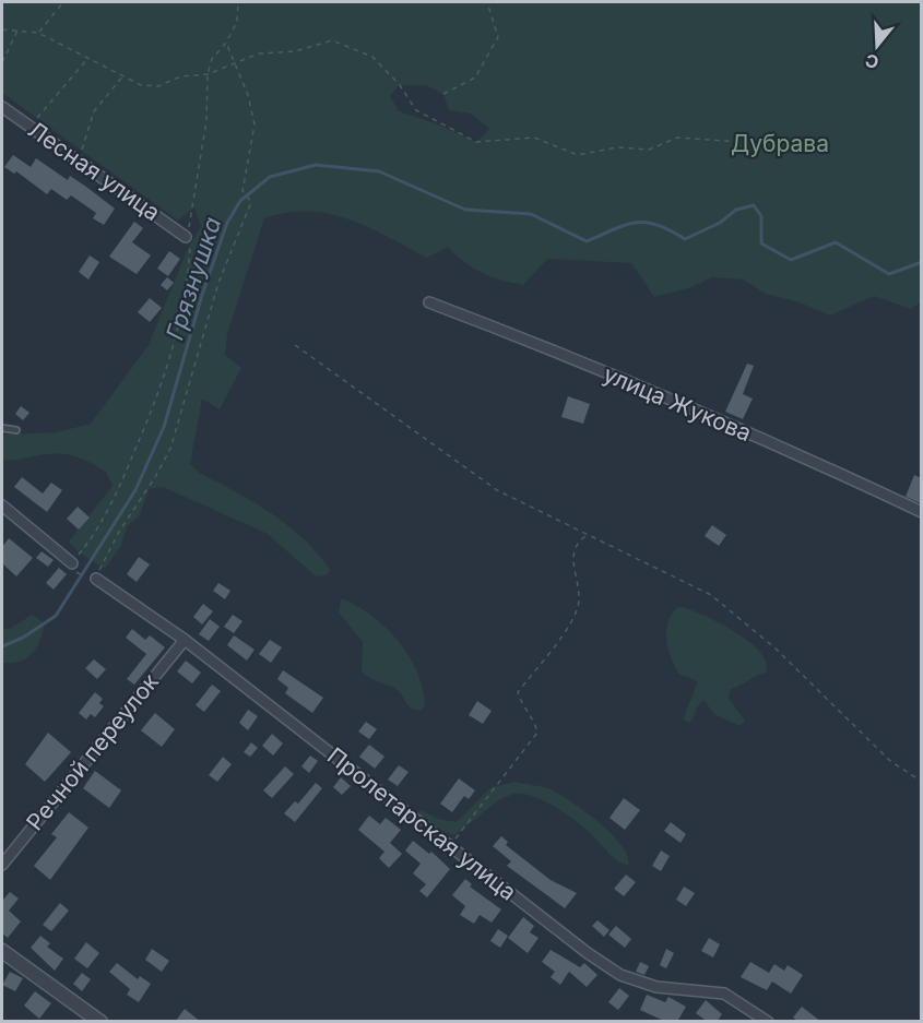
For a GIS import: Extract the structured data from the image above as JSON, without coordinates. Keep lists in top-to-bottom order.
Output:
{
  "streets": {
    "street": [
      "Лесная улица",
      "улица Жукова",
      "Речной переулок",
      "Пролетарская улица"
    ]
  },
  "crossings": [
    ["Речной переулок", "Пролетарская улица"]
  ],
  "water": ["Грязнушка"],
  "parks": ["Дубрава"],
  "north": "bottom"
}
